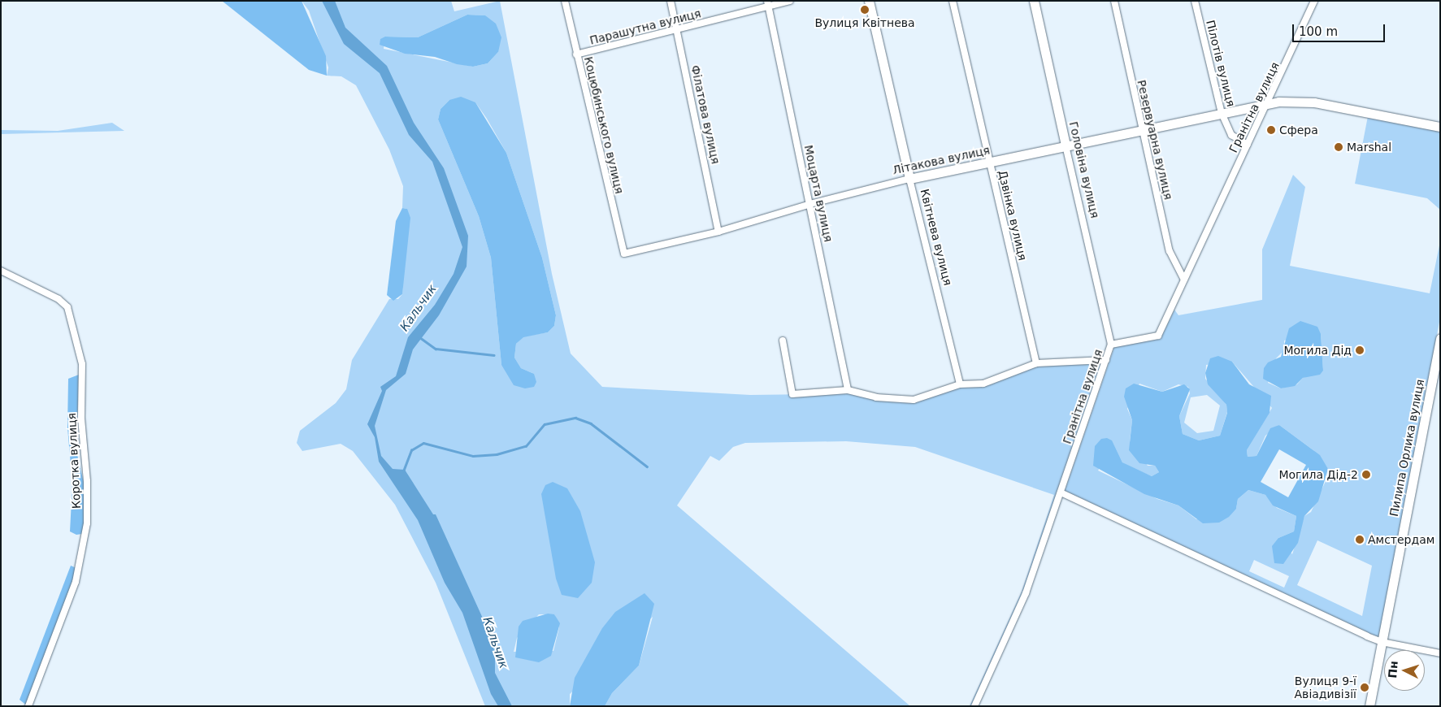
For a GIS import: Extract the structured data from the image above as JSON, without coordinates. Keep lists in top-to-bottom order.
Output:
{
  "streets": {
    "main road": [
      "Літакова вулиця",
      "Головіна вулиця",
      "Квітнева вулиця",
      "Пилипа Орлика вулиця"
    ],
    "street": [
      "Парашутна вулиця",
      "Пілотів вулиця",
      "Гранітна вулиця",
      "Філатова вулиця",
      "Коцюбинського вулиця",
      "Резервуарна вулиця",
      "Моцарта вулиця",
      "Дзвінка вулиця",
      "Коротка вулиця"
    ]
  },
  "crossings": [
    ["Парашутна вулиця", "Філатова вулиця"],
    ["Парашутна вулиця", "Коцюбинського вулиця"],
    ["Парашутна вулиця", "Моцарта вулиця"],
    ["Пілотів вулиця", "Гранітна вулиця"],
    ["Пілотів вулиця", "Літакова вулиця"],
    ["Гранітна вулиця", "Резервуарна вулиця"],
    ["Гранітна вулиця", "Літакова вулиця"],
    ["Гранітна вулиця", "Головіна вулиця"],
    ["Філатова вулиця", "Літакова вулиця"],
    ["Коцюбинського вулиця", "Літакова вулиця"],
    ["Резервуарна вулиця", "Літакова вулиця"],
    ["Літакова вулиця", "Головіна вулиця"],
    ["Літакова вулиця", "Моцарта вулиця"],
    ["Літакова вулиця", "Дзвінка вулиця"],
    ["Літакова вулиця", "Квітнева вулиця"]
  ],
  "water": ["Кальчик"],
  "places": [
    "Вулиця Квітнева",
    "Сфера",
    "Marshal",
    "Могила Дiд",
    "Могила Дiд-2",
    "Амстердам",
    "Вулиця 9-ї Авіадивізії"
  ],
  "scale_bar": "100 m",
  "north": "left"
}
